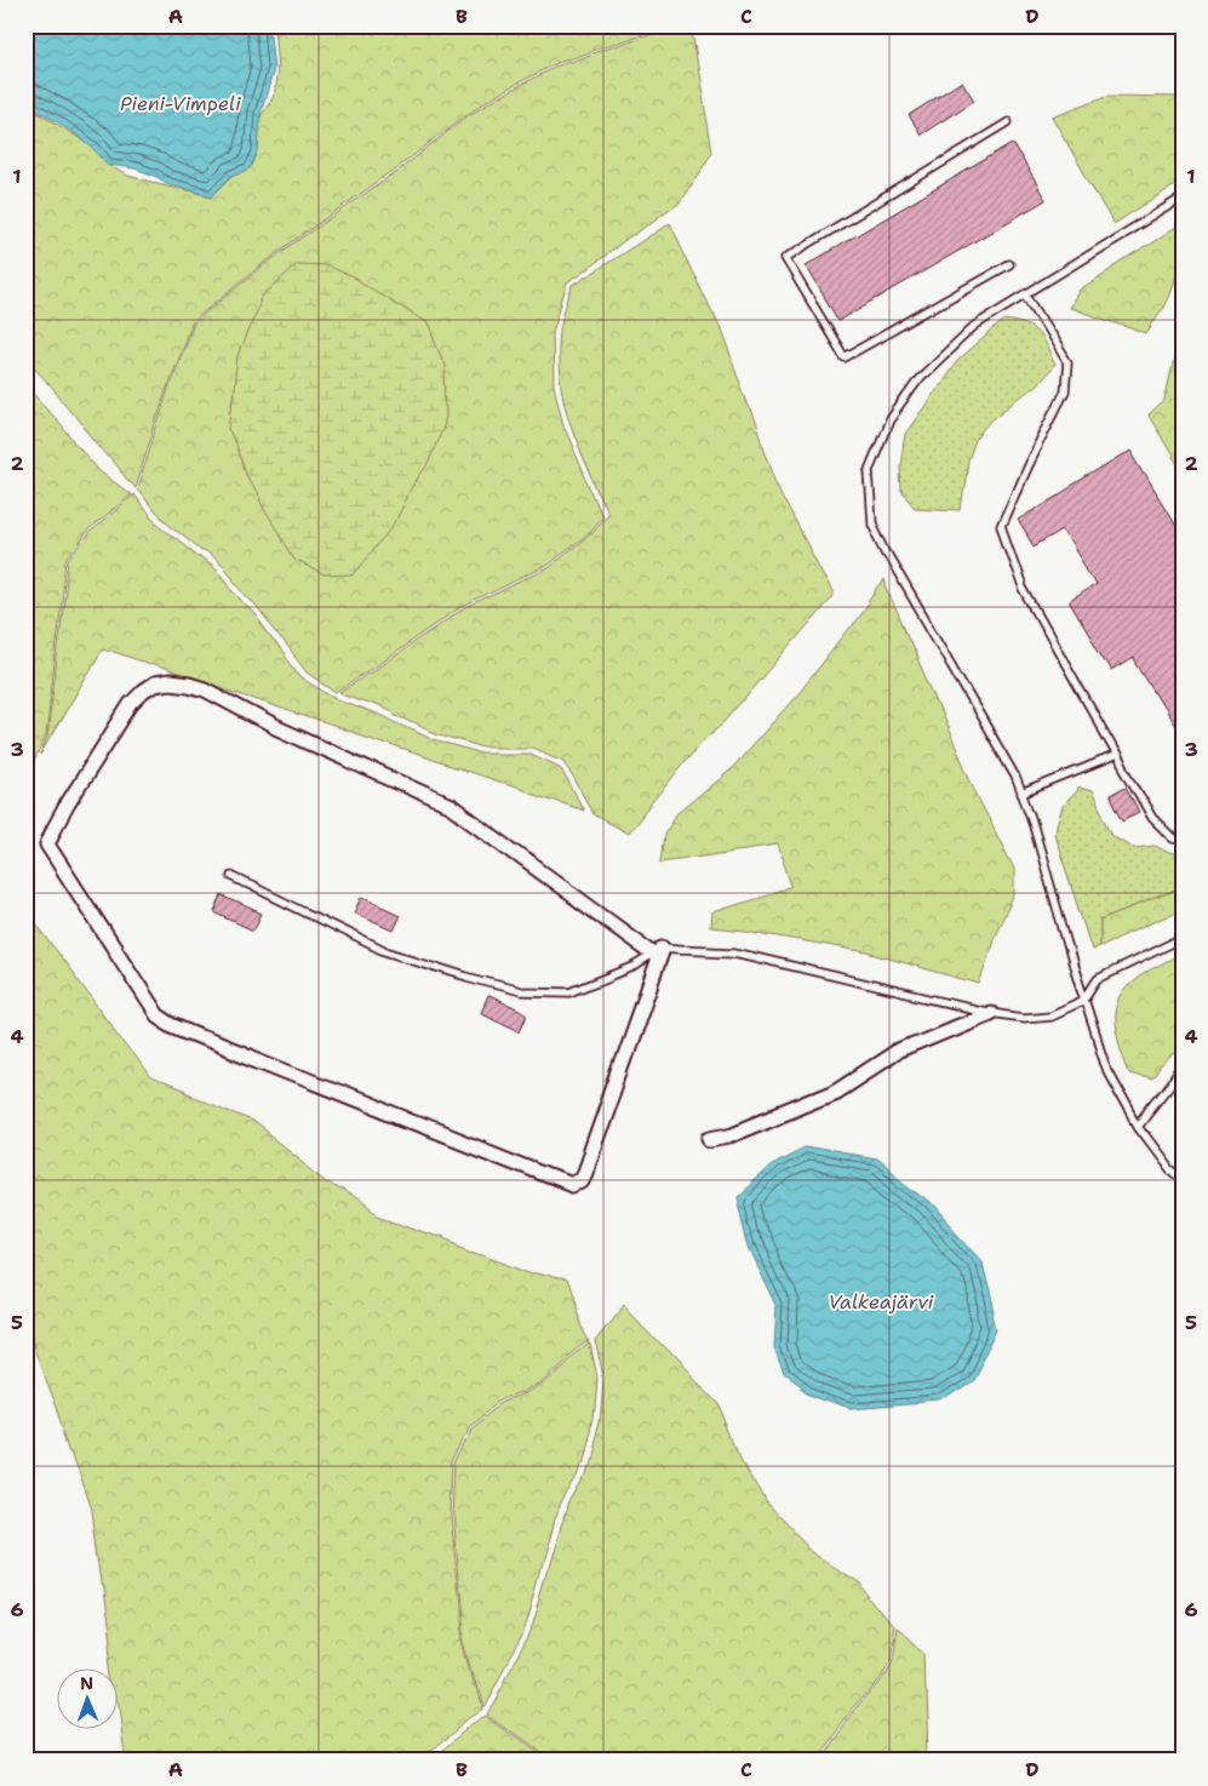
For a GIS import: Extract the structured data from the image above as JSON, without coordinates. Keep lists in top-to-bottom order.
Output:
{
  "water": ["Pieni-Vimpeli", "Valkeajärvi"],
  "north": "top",
  "grid": {
    "columns": [
      "A",
      "B",
      "C",
      "D"
    ],
    "rows": [
      "1",
      "2",
      "3",
      "4",
      "5",
      "6"
    ]
  }
}
